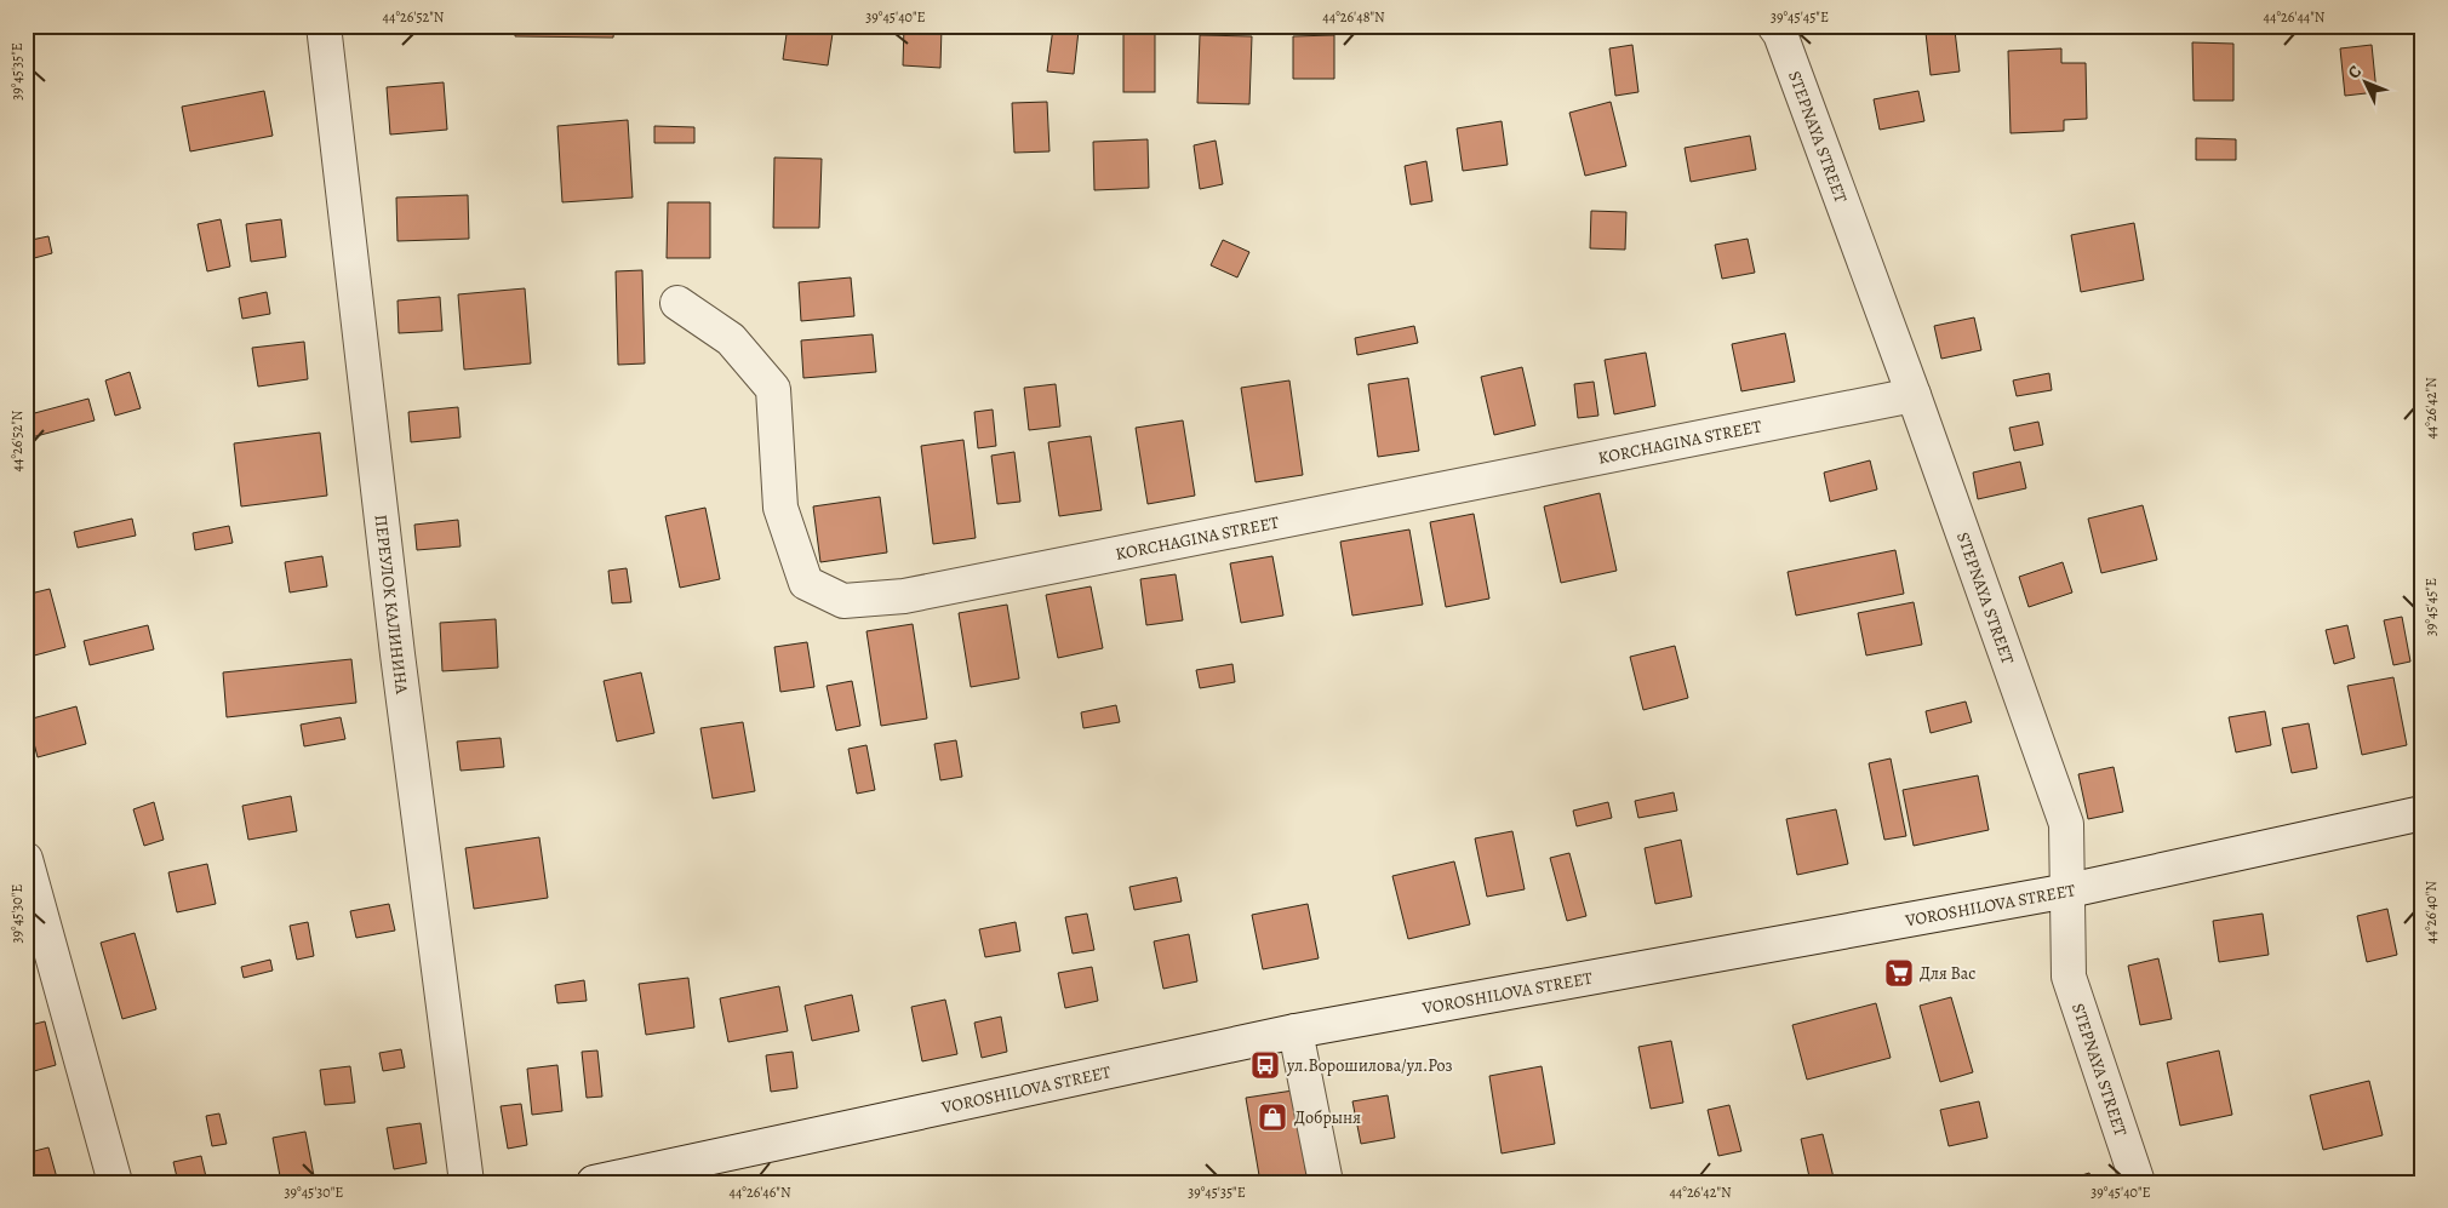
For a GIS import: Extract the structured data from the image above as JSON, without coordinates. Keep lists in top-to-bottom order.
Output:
{
  "streets": {
    "street": [
      "STEPNAYA STREET",
      "KORCHAGINA STREET",
      "ПЕРЕУЛОК КАЛИНИНА",
      "VOROSHILOVA STREET"
    ]
  },
  "crossings": [
    ["STEPNAYA STREET", "KORCHAGINA STREET"],
    ["STEPNAYA STREET", "VOROSHILOVA STREET"]
  ],
  "places": {
    "supermarket": ["Для Вас"],
    "bus stop": ["ул.Ворошилова/ул.Роз"],
    "shop": ["Добрыня"]
  },
  "north": "top left",
  "coordinates": [
    "44°26'52\"N",
    "39°45'40\"E",
    "44°26'48\"N",
    "39°45'45\"E",
    "44°26'44\"N",
    "39°45'35\"E",
    "44°26'42\"N",
    "44°26'40\"N",
    "39°45'30\"E",
    "44°26'46\"N"
  ]
}
